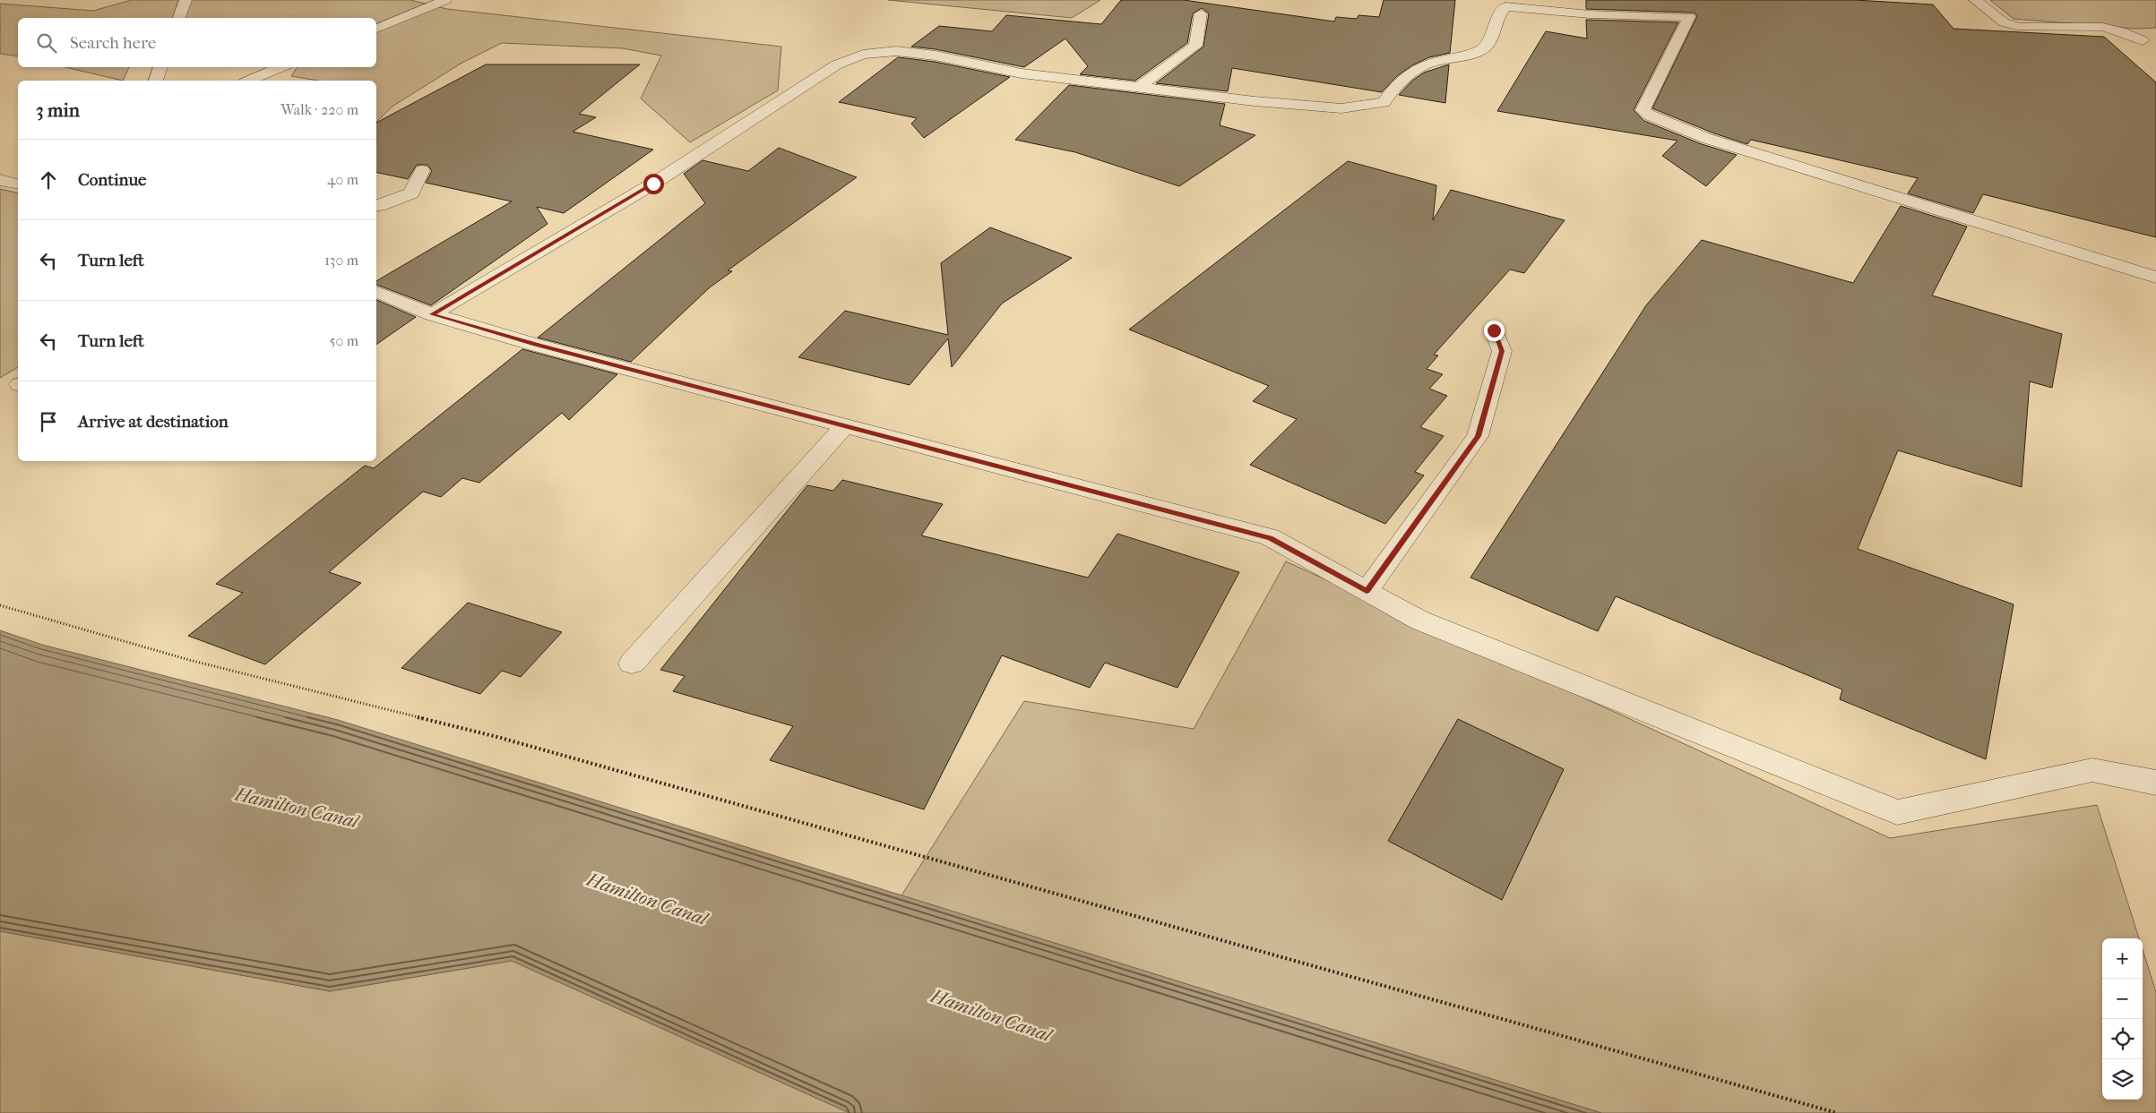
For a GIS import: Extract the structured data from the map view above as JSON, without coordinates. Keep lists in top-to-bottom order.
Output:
{
  "water": ["Hamilton Canal"],
  "page": {
    "search": "Search here",
    "heading": ["3 min", "Walk · 220 m"],
    "list": [
      ["Continue", "40 m"],
      ["Turn left", "130 m"],
      ["Turn left", "50 m"],
      "Arrive at destination"
    ],
    "map_buttons": ["+", "−"]
  }
}
